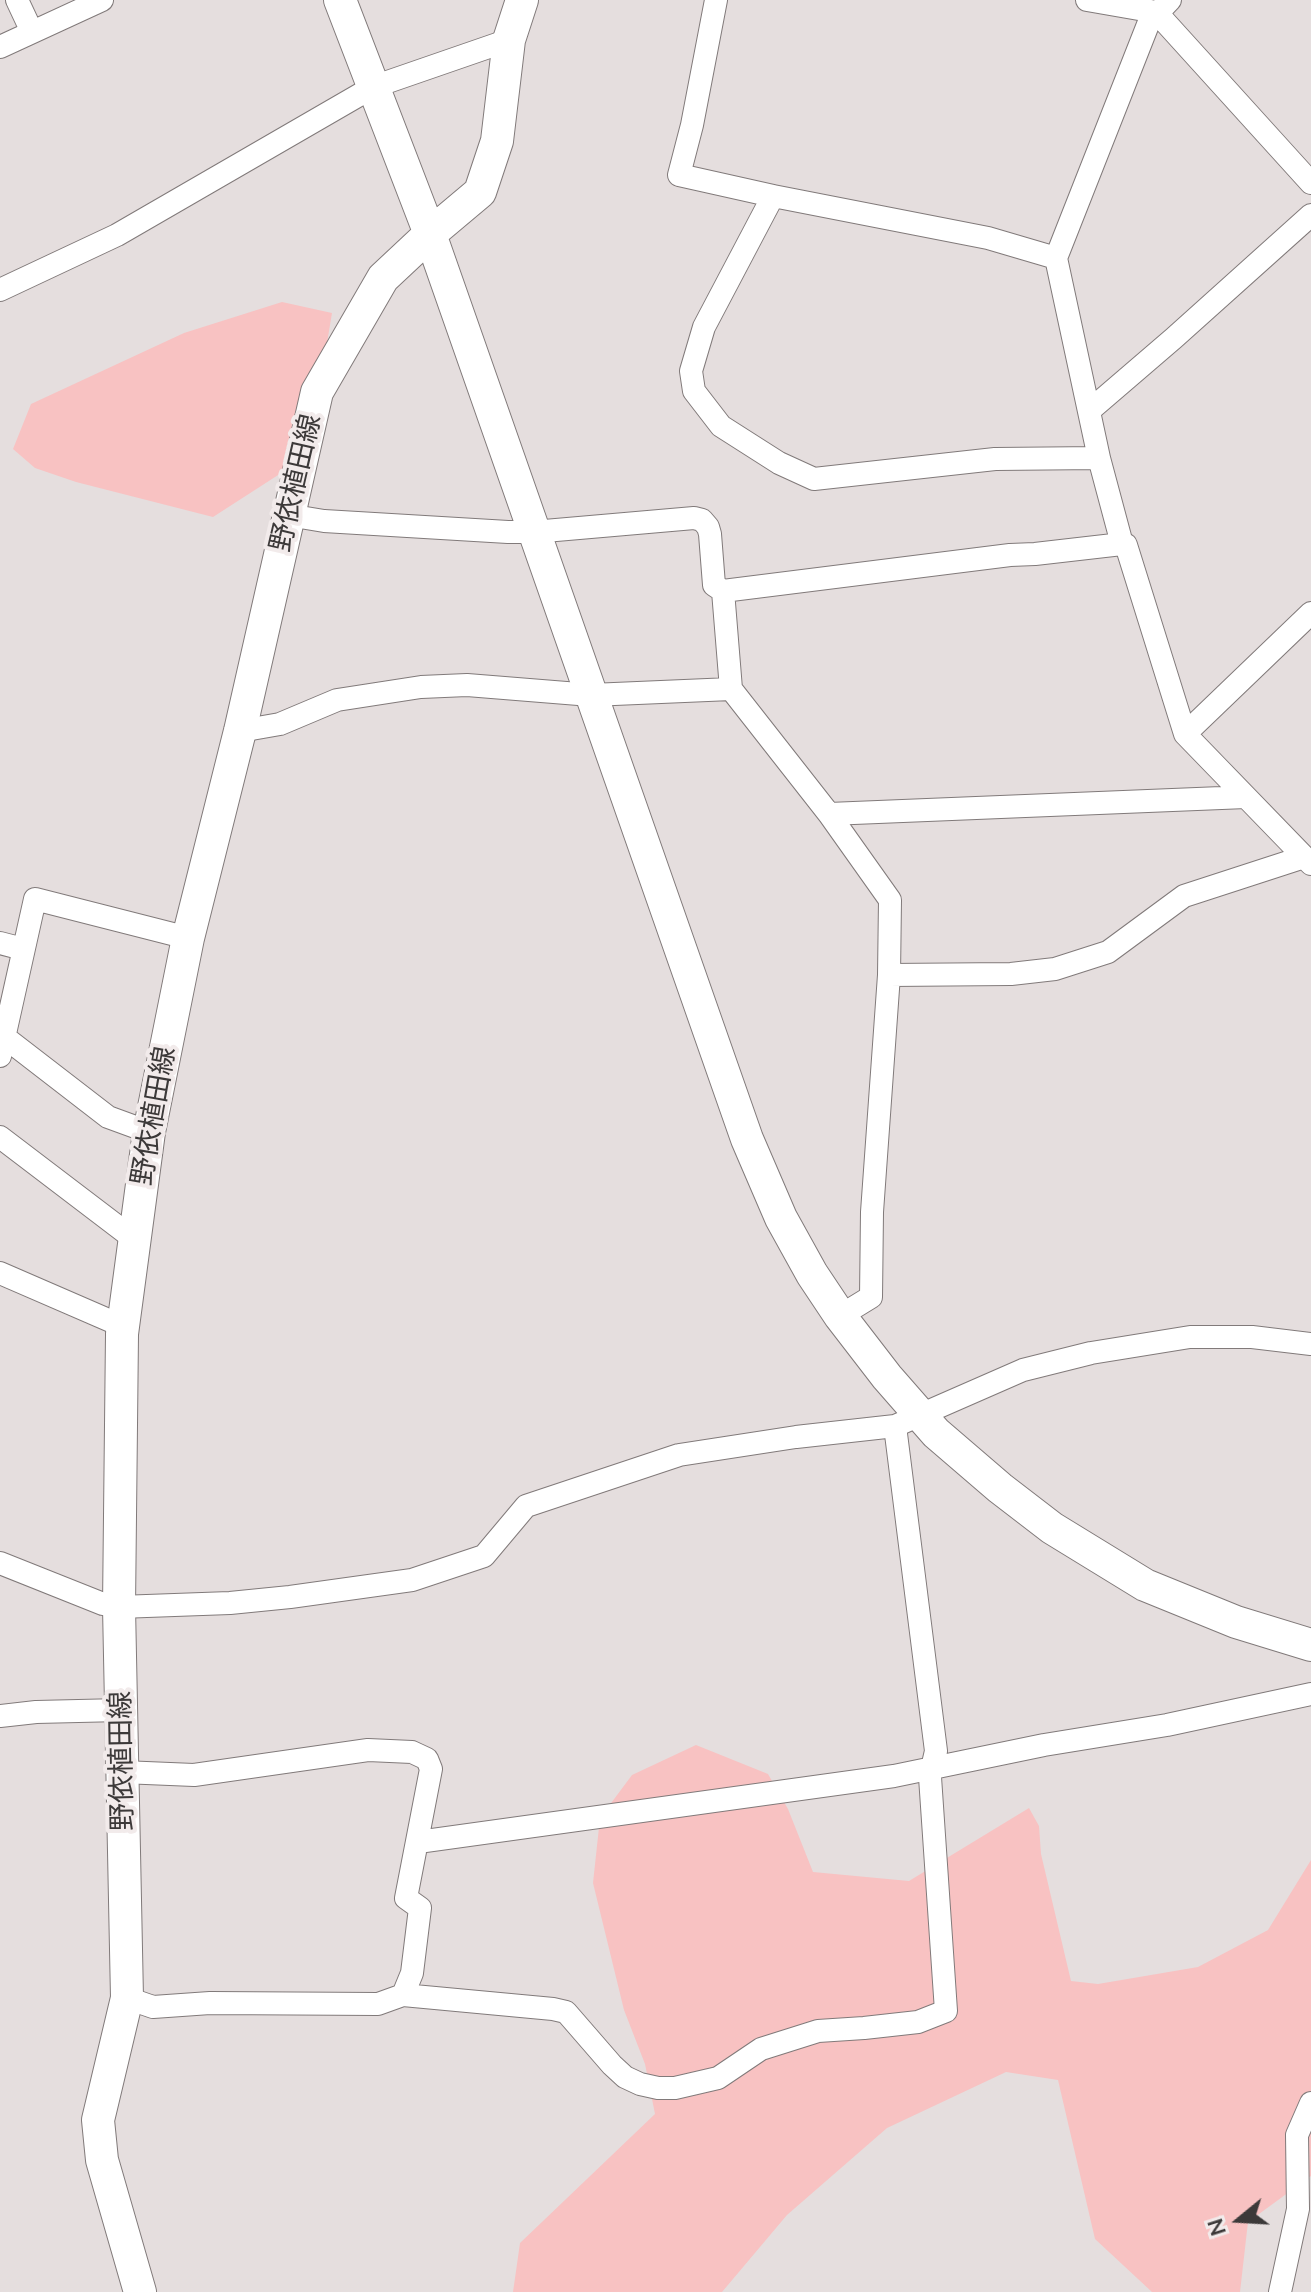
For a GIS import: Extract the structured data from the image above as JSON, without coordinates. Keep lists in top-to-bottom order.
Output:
{
  "streets": {
    "main road": ["野依植田線"]
  },
  "north": "left"
}
